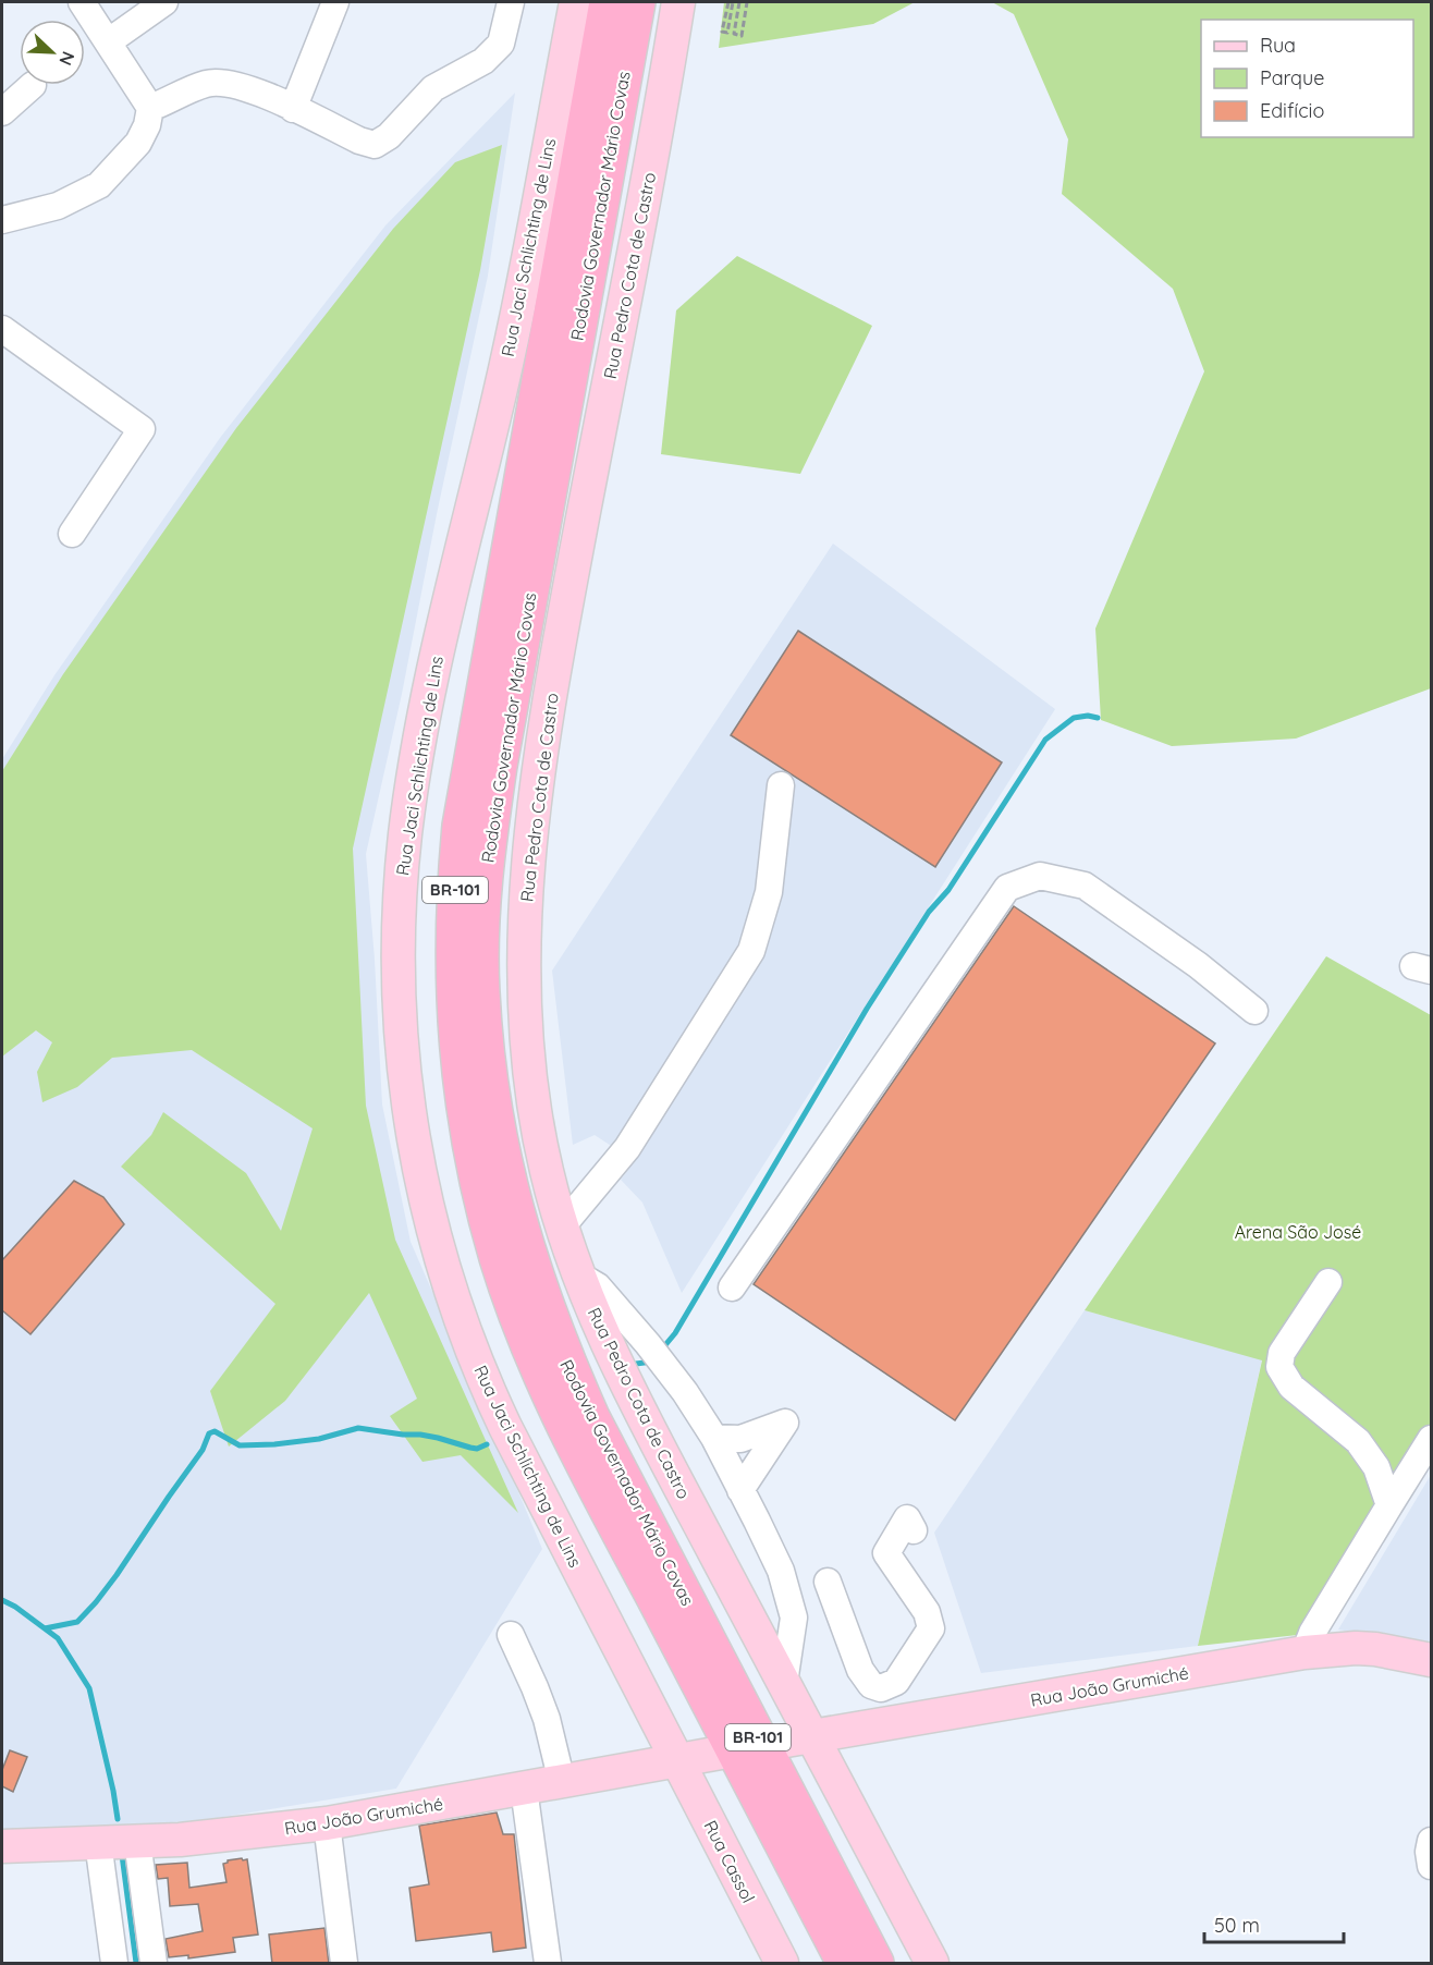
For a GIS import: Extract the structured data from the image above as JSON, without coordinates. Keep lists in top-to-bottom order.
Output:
{
  "streets": {
    "highway": ["Rodovia Governador Mário Covas", "BR-101"],
    "main road": [
      "Rua Jaci Schlichting de Lins",
      "Rua Pedro Cota de Castro",
      "Rua João Grumiché",
      "Rua Cassol"
    ]
  },
  "crossings": [
    ["Rua Jaci Schlichting de Lins", "Rua João Grumiché"],
    ["Rua Jaci Schlichting de Lins", "Rua Cassol"],
    ["Rua Pedro Cota de Castro", "Rua João Grumiché"],
    ["Rua João Grumiché", "Rua Cassol"]
  ],
  "parks": ["Arena São José"],
  "legend": ["Rua", "Parque", "Edifício"],
  "scale_bar": "50 m",
  "north": "bottom right"
}
